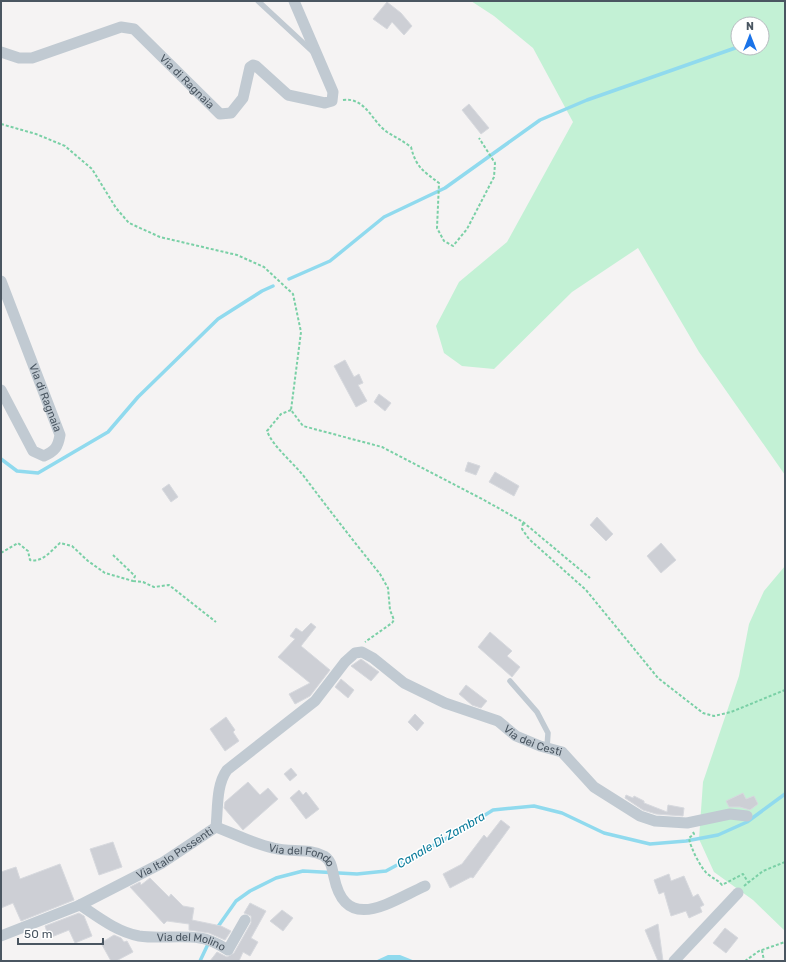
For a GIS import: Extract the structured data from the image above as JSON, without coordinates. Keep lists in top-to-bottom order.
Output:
{
  "streets": {
    "street": [
      "Via di Ragnaia",
      "Via dei Cesti",
      "Via Italo Possenti",
      "Via del Fondo",
      "Via del Molino"
    ]
  },
  "crossings": [
    ["Via dei Cesti", "Via Italo Possenti"],
    ["Via Italo Possenti", "Via del Fondo"],
    ["Via Italo Possenti", "Via del Molino"]
  ],
  "water": ["Canale Di Zambra"],
  "scale_bar": "50 m",
  "north": "top"
}
